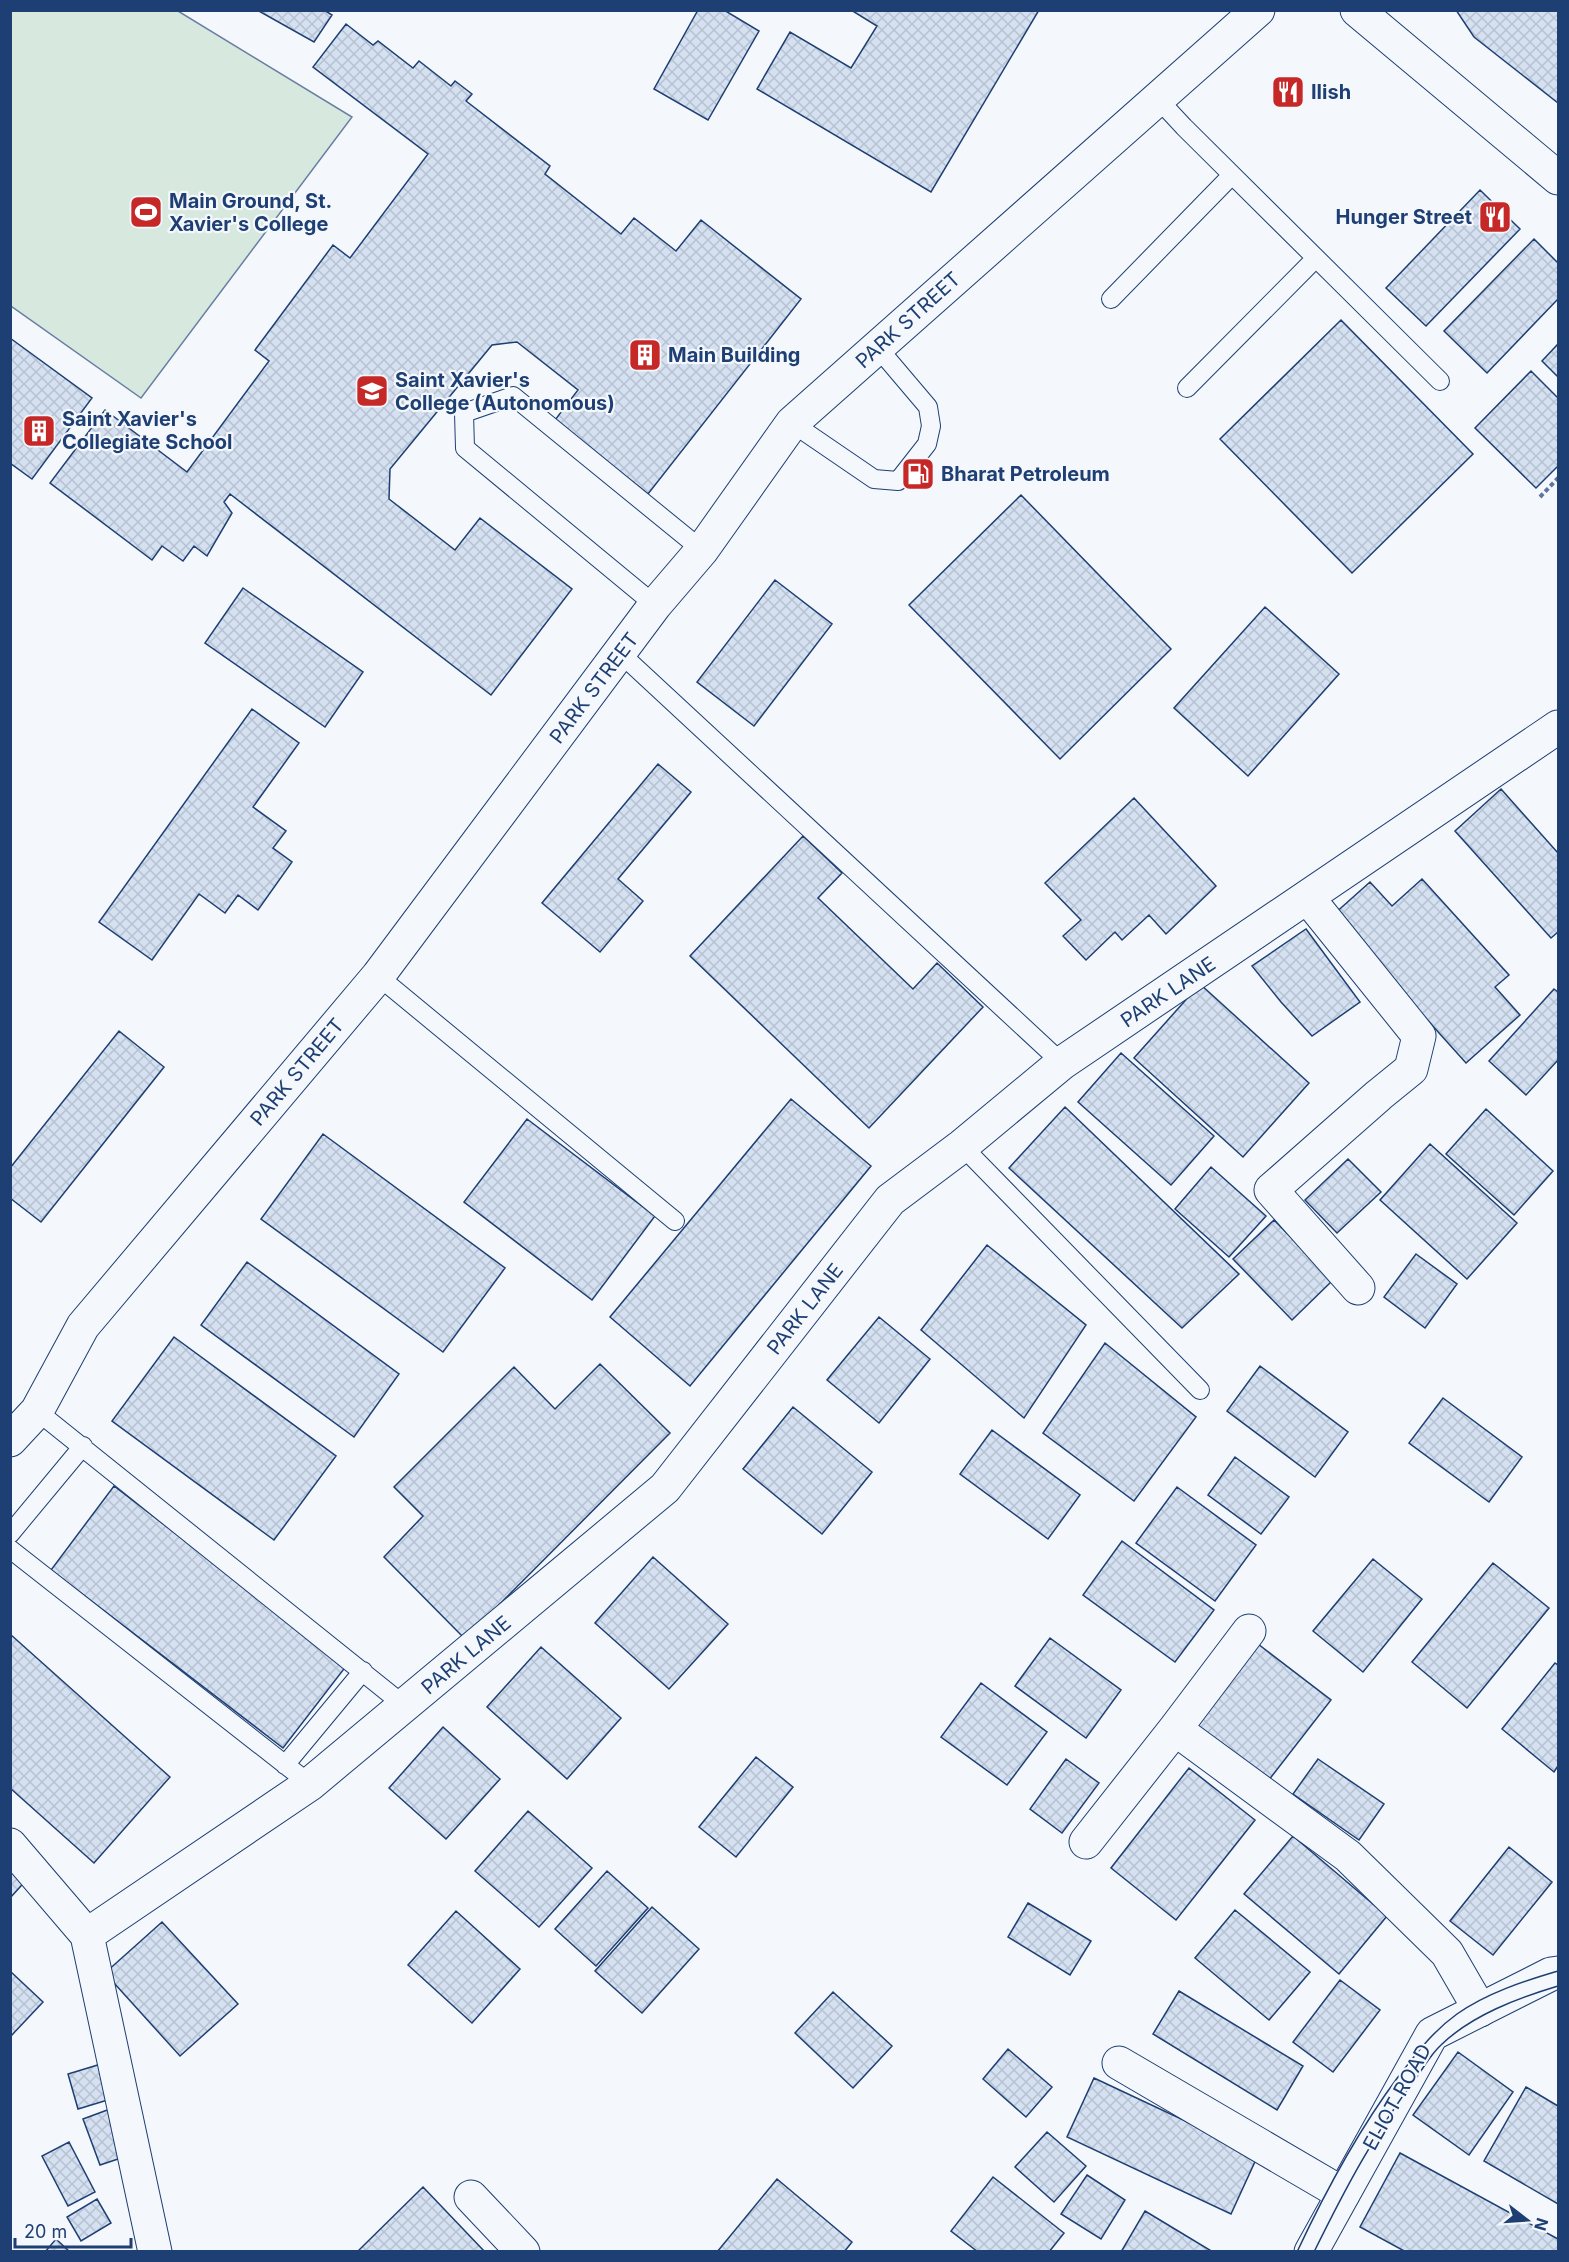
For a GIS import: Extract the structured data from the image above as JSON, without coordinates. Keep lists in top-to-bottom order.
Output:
{
  "streets": {
    "street": ["PARK STREET", "PARK LANE", "ELIOT ROAD"]
  },
  "places": {
    "restaurant": ["Ilish", "Hunger Street"],
    "sports": ["Main Ground, St. Xavier's College"],
    "building": ["Main Building", "Saint Xavier's Collegiate School"],
    "school or university": ["Saint Xavier's College (Autonomous)"],
    "fuel station": ["Bharat Petroleum"]
  },
  "scale_bar": "20 m",
  "north": "right"
}
